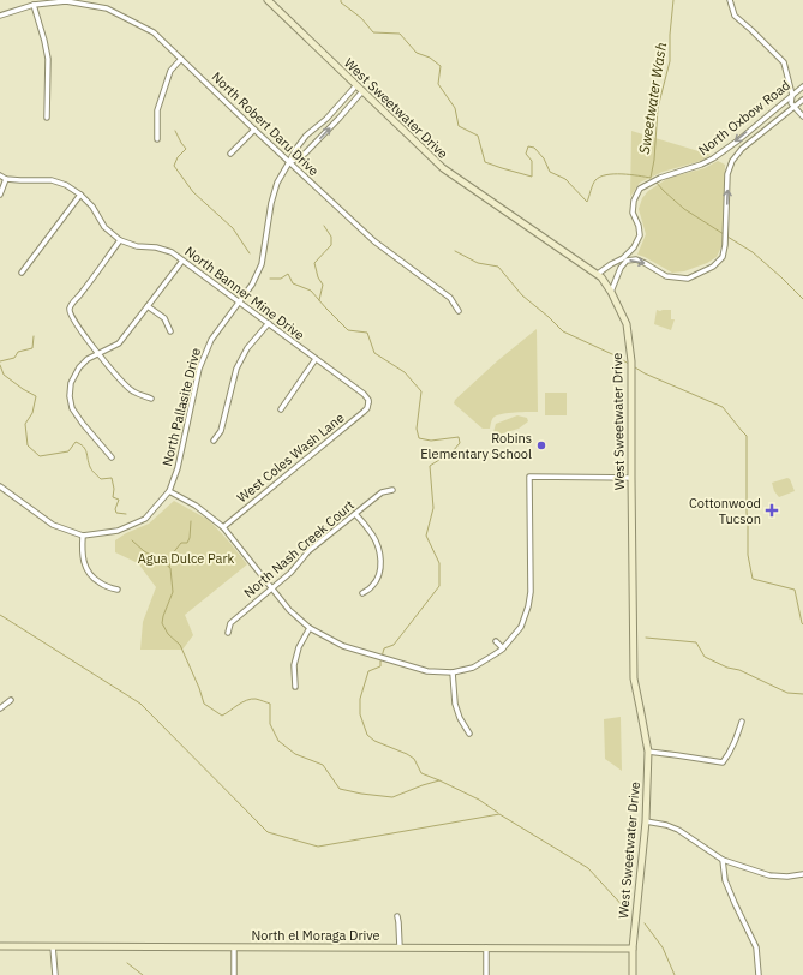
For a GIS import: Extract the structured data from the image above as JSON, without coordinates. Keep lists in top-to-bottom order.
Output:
{
  "streets": {
    "street": [
      "West Sweetwater Drive",
      "North Oxbow Road",
      "North Robert Daru Drive",
      "North Banner Mine Drive",
      "North Pallasite Drive",
      "West Coles Wash Lane",
      "North Nash Creek Court",
      "North el Moraga Drive"
    ]
  },
  "crossings": [
    ["West Sweetwater Drive", "North Oxbow Road"],
    ["West Sweetwater Drive", "North Pallasite Drive"],
    ["West Sweetwater Drive", "North el Moraga Drive"],
    ["North Robert Daru Drive", "North Pallasite Drive"],
    ["North Banner Mine Drive", "North Pallasite Drive"],
    ["North Banner Mine Drive", "West Coles Wash Lane"]
  ],
  "water": ["Sweetwater Wash"],
  "parks": ["Agua Dulce Park"],
  "places": {
    "other": ["Robins Elementary School"],
    "health": ["Cottonwood Tucson"]
  }
}
